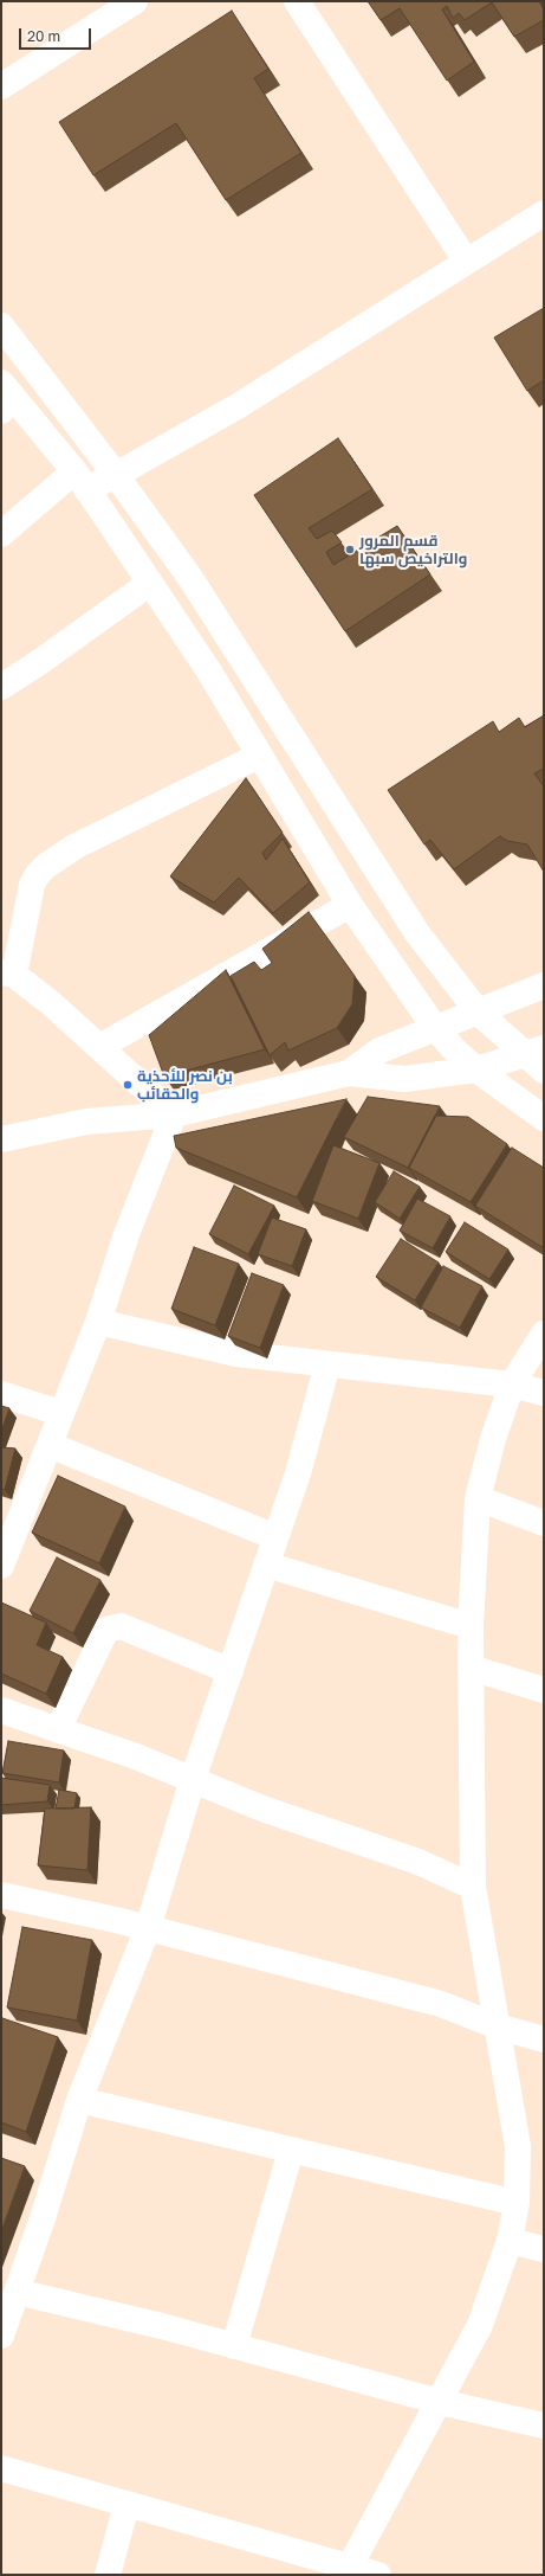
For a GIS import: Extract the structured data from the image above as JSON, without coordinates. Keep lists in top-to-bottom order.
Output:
{
  "places": ["قسم المرور والتراخيص سبها", "بن نصر للأحذية والحقائب"],
  "scale_bar": "20 m"
}
